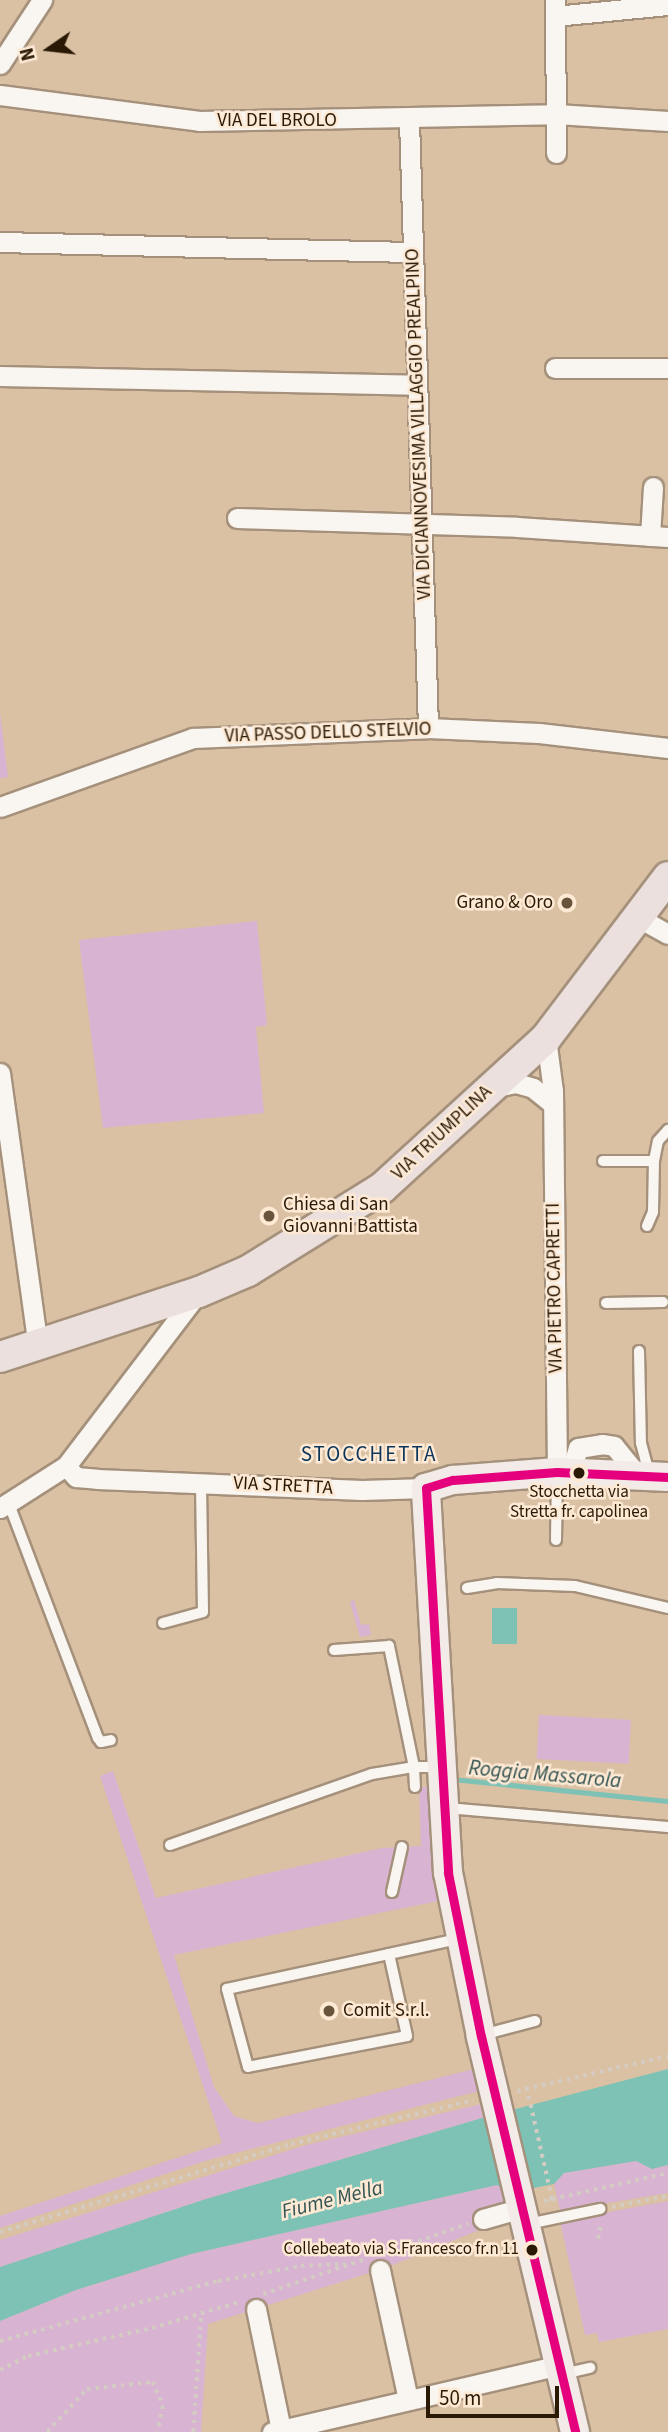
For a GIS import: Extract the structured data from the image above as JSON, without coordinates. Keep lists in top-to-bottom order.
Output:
{
  "streets": {
    "main road": ["VIA TRIUMPLINA"],
    "street": [
      "VIA DEL BROLO",
      "VIA DICIANNOVESIMA VILLAGGIO PREALPINO",
      "VIA PASSO DELLO STELVIO",
      "VIA PIETRO CAPRETTI",
      "VIA STRETTA"
    ]
  },
  "crossings": [
    ["VIA DEL BROLO", "VIA DICIANNOVESIMA VILLAGGIO PREALPINO"],
    ["VIA DICIANNOVESIMA VILLAGGIO PREALPINO", "VIA PASSO DELLO STELVIO"],
    ["VIA TRIUMPLINA", "VIA PIETRO CAPRETTI"],
    ["VIA TRIUMPLINA", "VIA STRETTA"],
    ["VIA PIETRO CAPRETTI", "VIA STRETTA"]
  ],
  "districts": ["STOCCHETTA"],
  "water": ["Roggia Massarola", "Fiume Mella"],
  "places": [
    "Grano & Oro",
    "Chiesa di San Giovanni Battista",
    "Stocchetta via Stretta fr. capolinea",
    "Comit S.r.l.",
    "Collebeato via S.Francesco fr.n 11"
  ],
  "lines": ["transit line 11"],
  "scale_bar": "50 m",
  "north": "left"
}
